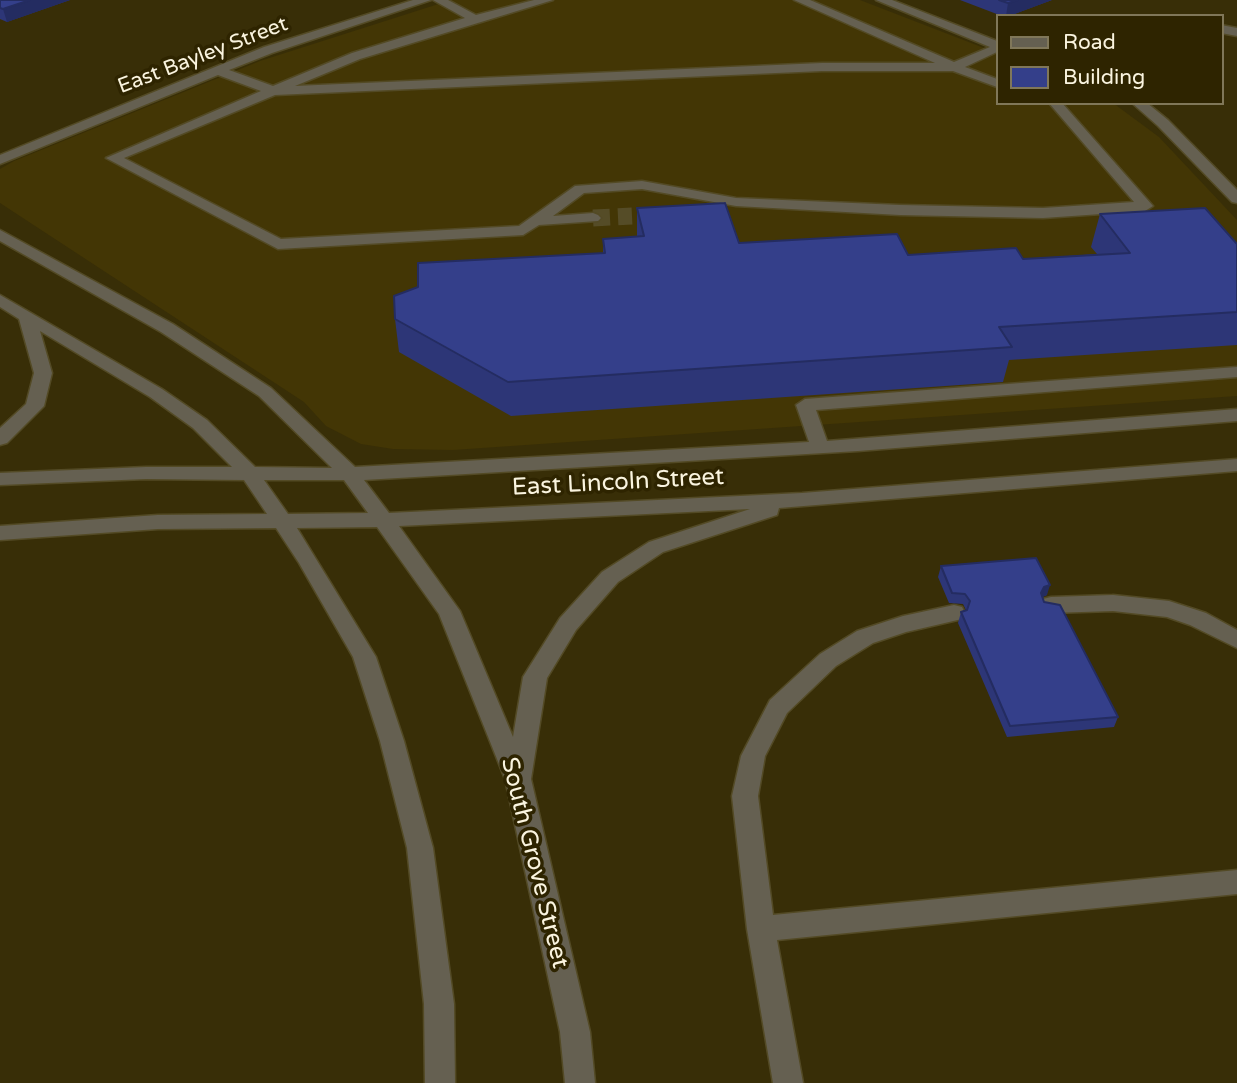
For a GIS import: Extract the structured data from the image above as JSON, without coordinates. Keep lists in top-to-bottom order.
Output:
{
  "streets": {
    "street": ["East Bayley Street", "East Lincoln Street", "South Grove Street"]
  },
  "crossings": [
    ["East Lincoln Street", "South Grove Street"]
  ],
  "legend": ["Road", "Building"]
}
